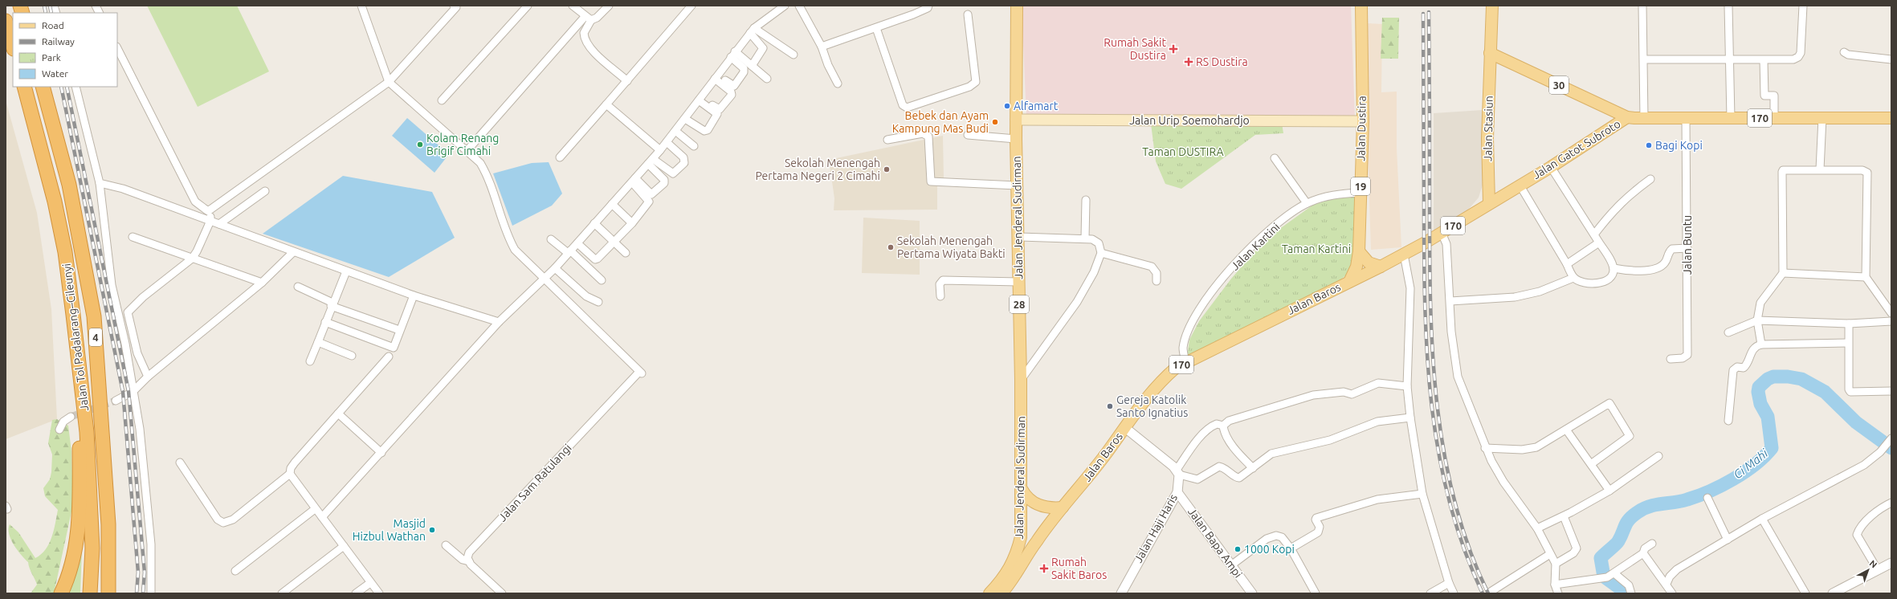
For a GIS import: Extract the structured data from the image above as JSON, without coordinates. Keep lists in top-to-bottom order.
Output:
{
  "streets": {
    "highway": ["Jalan Tol Padalarang–Cileunyi", "4"],
    "main road": [
      "30",
      "170",
      "Jalan Urip Soemohardjo",
      "Jalan Dustira",
      "Jalan Stasiun",
      "Jalan Gatot Subroto",
      "19",
      "Jalan Jenderal Sudirman",
      "Jalan Baros",
      "28"
    ],
    "street": [
      "Jalan Buntu",
      "Jalan Kartini",
      "Jalan Sam Ratulangi",
      "Jalan Haji Haris",
      "Jalan Bapa Ampi"
    ]
  },
  "crossings": [
    ["30", "Jalan Stasiun"],
    ["30", "Jalan Gatot Subroto"],
    ["Jalan Urip Soemohardjo", "Jalan Dustira"],
    ["Jalan Urip Soemohardjo", "Jalan Jenderal Sudirman"],
    ["Jalan Dustira", "Jalan Kartini"],
    ["Jalan Dustira", "Jalan Baros"],
    ["Jalan Stasiun", "Jalan Gatot Subroto"],
    ["Jalan Gatot Subroto", "Jalan Buntu"],
    ["Jalan Gatot Subroto", "Jalan Baros"],
    ["Jalan Kartini", "Jalan Baros"],
    ["Jalan Haji Haris", "Jalan Bapa Ampi"]
  ],
  "water": ["Ci Mahi"],
  "parks": ["Taman DUSTIRA", "Taman Kartini"],
  "places": {
    "health": ["Rumah Sakit Dustira", "RS Dustira", "Rumah Sakit Baros"],
    "other": [
      "Alfamart",
      "Bebek dan Ayam Kampung Mas Budi",
      "Kolam Renang Brigif Cimahi",
      "Bagi Kopi",
      "Sekolah Menengah Pertama Negeri 2 Cimahi",
      "Sekolah Menengah Pertama Wiyata Bakti",
      "Gereja Katolik Santo Ignatius",
      "Masjid Hizbul Wathan",
      "1000 Kopi"
    ]
  },
  "legend": [
    "Road",
    "Railway",
    "Park",
    "Water"
  ],
  "north": "top right"
}
